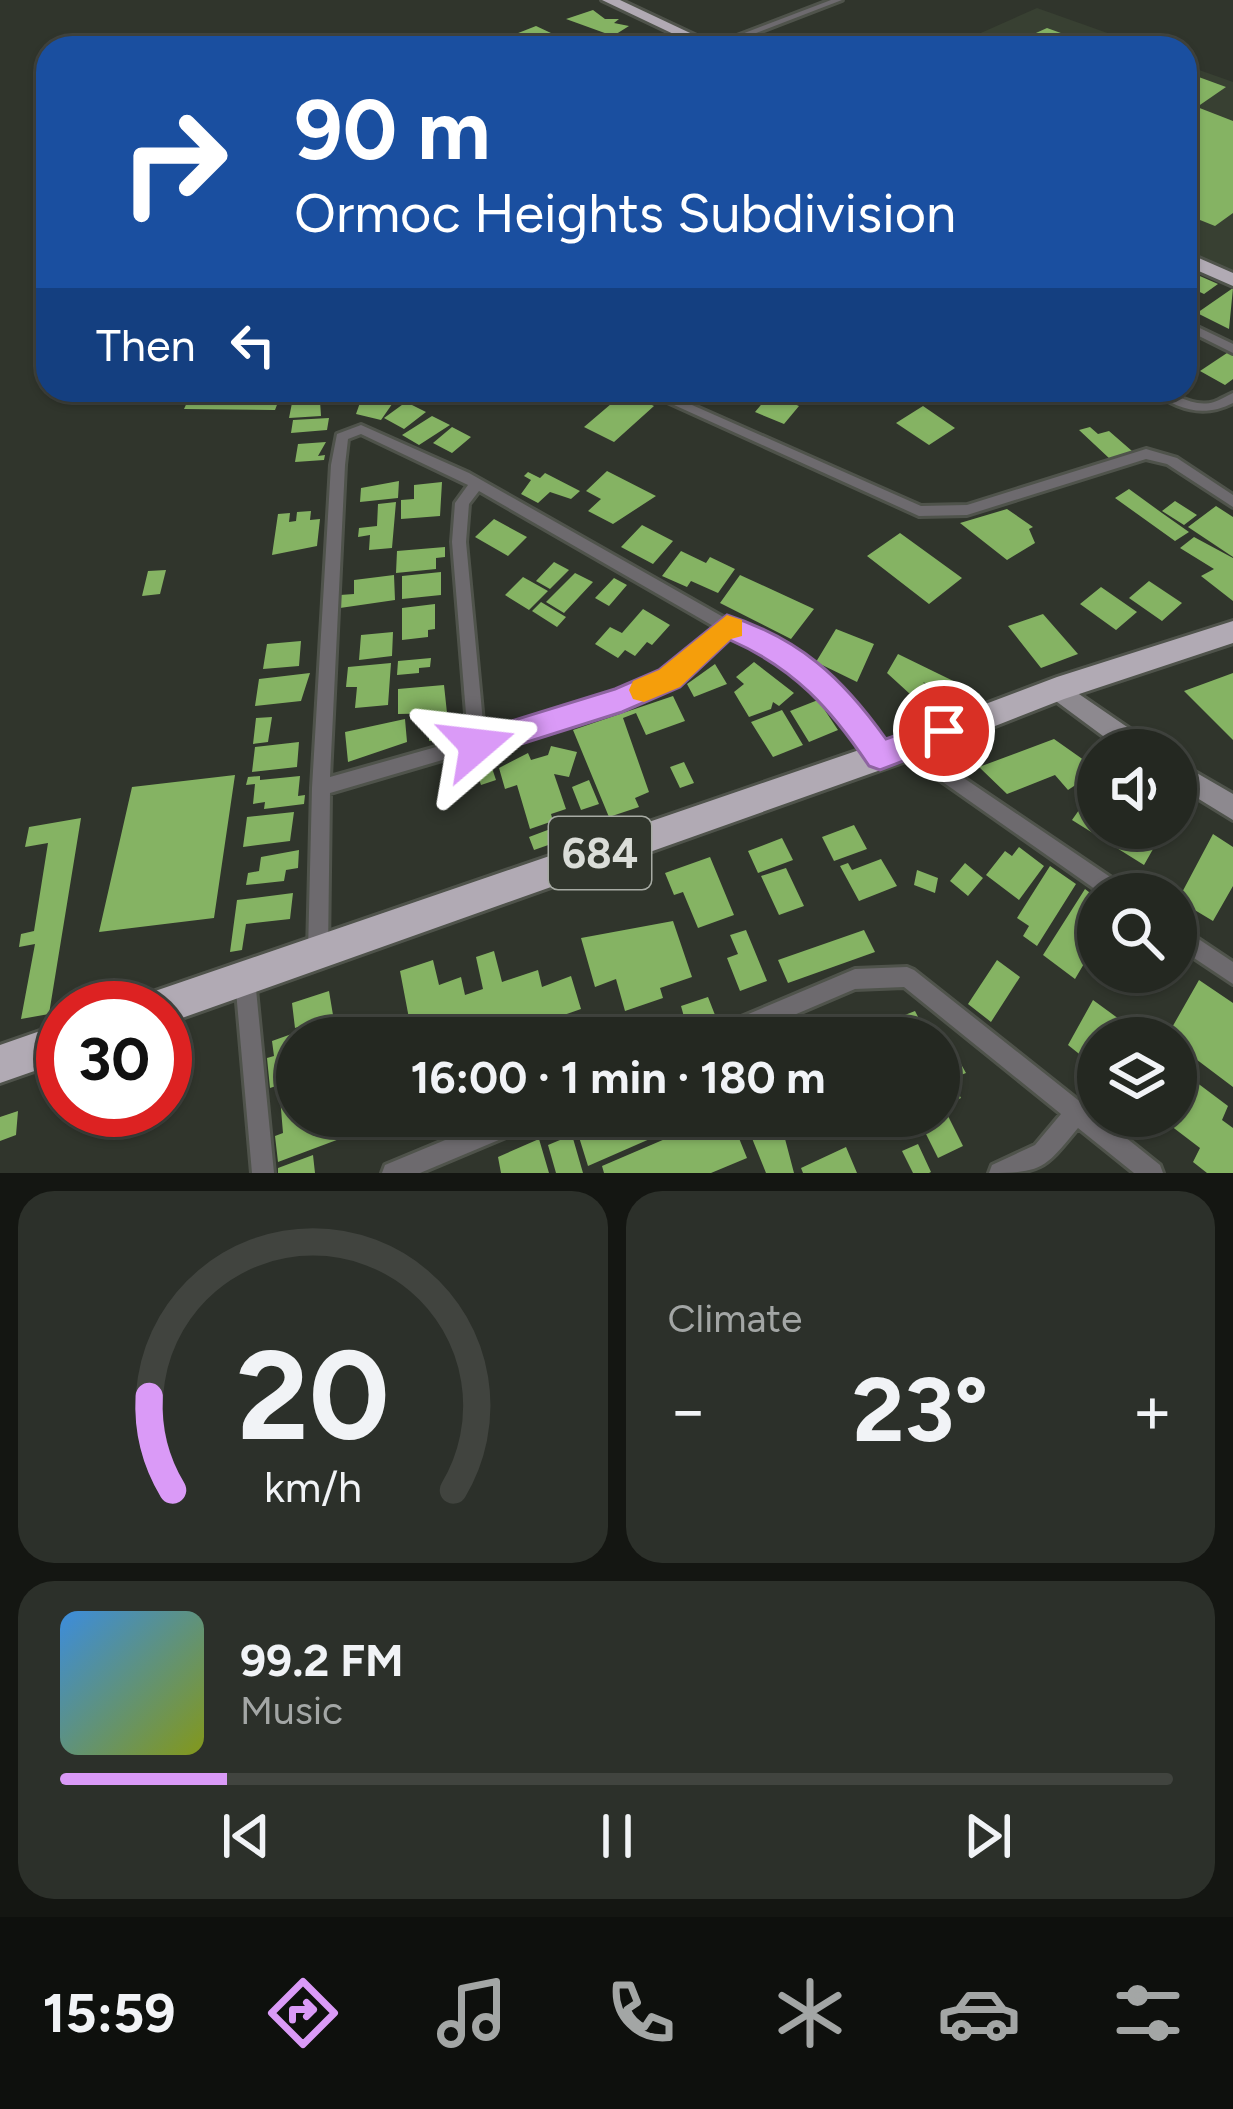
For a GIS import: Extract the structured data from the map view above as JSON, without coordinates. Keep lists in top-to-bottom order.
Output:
{
  "streets": {
    "highway": ["684"]
  },
  "page": {
    "turn": ["90 m", "Ormoc Heights Subdivision"],
    "then": "Then",
    "limit": "30",
    "trip": "16:00 · 1 min · 180 m",
    "tile": "Climate",
    "heat": ["−", "23°", "+"],
    "song": ["99.2 FM", "Music"],
    "tabs": "15:59",
    "gauge": ["20", "km/h"]
  }
}
